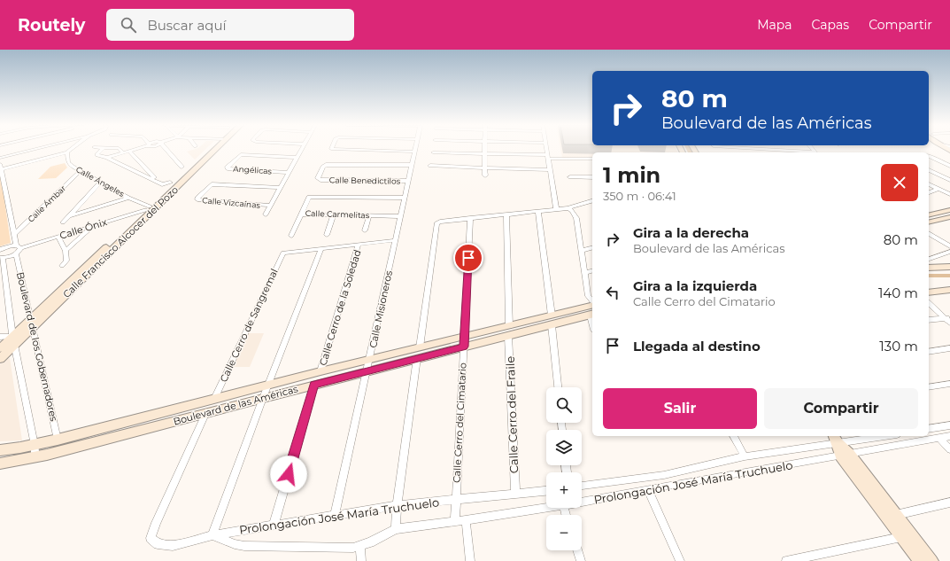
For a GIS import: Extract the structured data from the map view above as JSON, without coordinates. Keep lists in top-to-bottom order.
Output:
{
  "streets": {
    "street": [
      "Angélicas",
      "Calle Benedictilos",
      "Calle Ángeles",
      "Calle Vizcaínas",
      "Calle Ámbar",
      "Calle Carmelitas",
      "Calle Ónix",
      "Calle Francisco Alcocer del Pozo",
      "Calle Cerro de la Soledad",
      "Calle Misioneros",
      "Calle Cerro de Sangremal",
      "Boulevard de los Gobernadores",
      "Boulevard de las Américas",
      "Calle Cerro del Fraile",
      "Calle Cerro del Cimatario",
      "Prolongación José María Truchuelo"
    ]
  },
  "crossings": [
    ["Calle Benedictilos", "Calle Misioneros"],
    ["Calle Ángeles", "Calle Ámbar"],
    ["Calle Ángeles", "Calle Ónix"],
    ["Calle Ángeles", "Calle Francisco Alcocer del Pozo"],
    ["Calle Carmelitas", "Calle Misioneros"],
    ["Calle Ónix", "Calle Francisco Alcocer del Pozo"],
    ["Calle Francisco Alcocer del Pozo", "Boulevard de los Gobernadores"],
    ["Calle Cerro de la Soledad", "Boulevard de las Américas"],
    ["Calle Misioneros", "Boulevard de las Américas"],
    ["Calle Misioneros", "Prolongación José María Truchuelo"],
    ["Calle Cerro de Sangremal", "Boulevard de las Américas"],
    ["Boulevard de los Gobernadores", "Boulevard de las Américas"],
    ["Boulevard de las Américas", "Calle Cerro del Fraile"],
    ["Boulevard de las Américas", "Calle Cerro del Cimatario"],
    ["Boulevard de las Américas", "Prolongación José María Truchuelo"],
    ["Calle Cerro del Fraile", "Prolongación José María Truchuelo"],
    ["Calle Cerro del Cimatario", "Prolongación José María Truchuelo"]
  ],
  "page": {
    "header": "Routely",
    "search": "Buscar aquí",
    "nav": ["Mapa", "Capas", "Compartir"],
    "turn": ["80 m", "Boulevard de las Américas"],
    "heading": ["1 min", "350 m · 06:41"],
    "list": [
      {
        "name": "Gira a la derecha",
        "note": "Boulevard de las Américas",
        "value": "80 m"
      },
      {
        "name": "Gira a la izquierda",
        "note": "Calle Cerro del Cimatario",
        "value": "140 m"
      },
      {
        "name": "Llegada al destino",
        "value": "130 m"
      }
    ],
    "buttons": ["Salir", "Compartir"],
    "map_buttons": ["+", "−"]
  }
}
